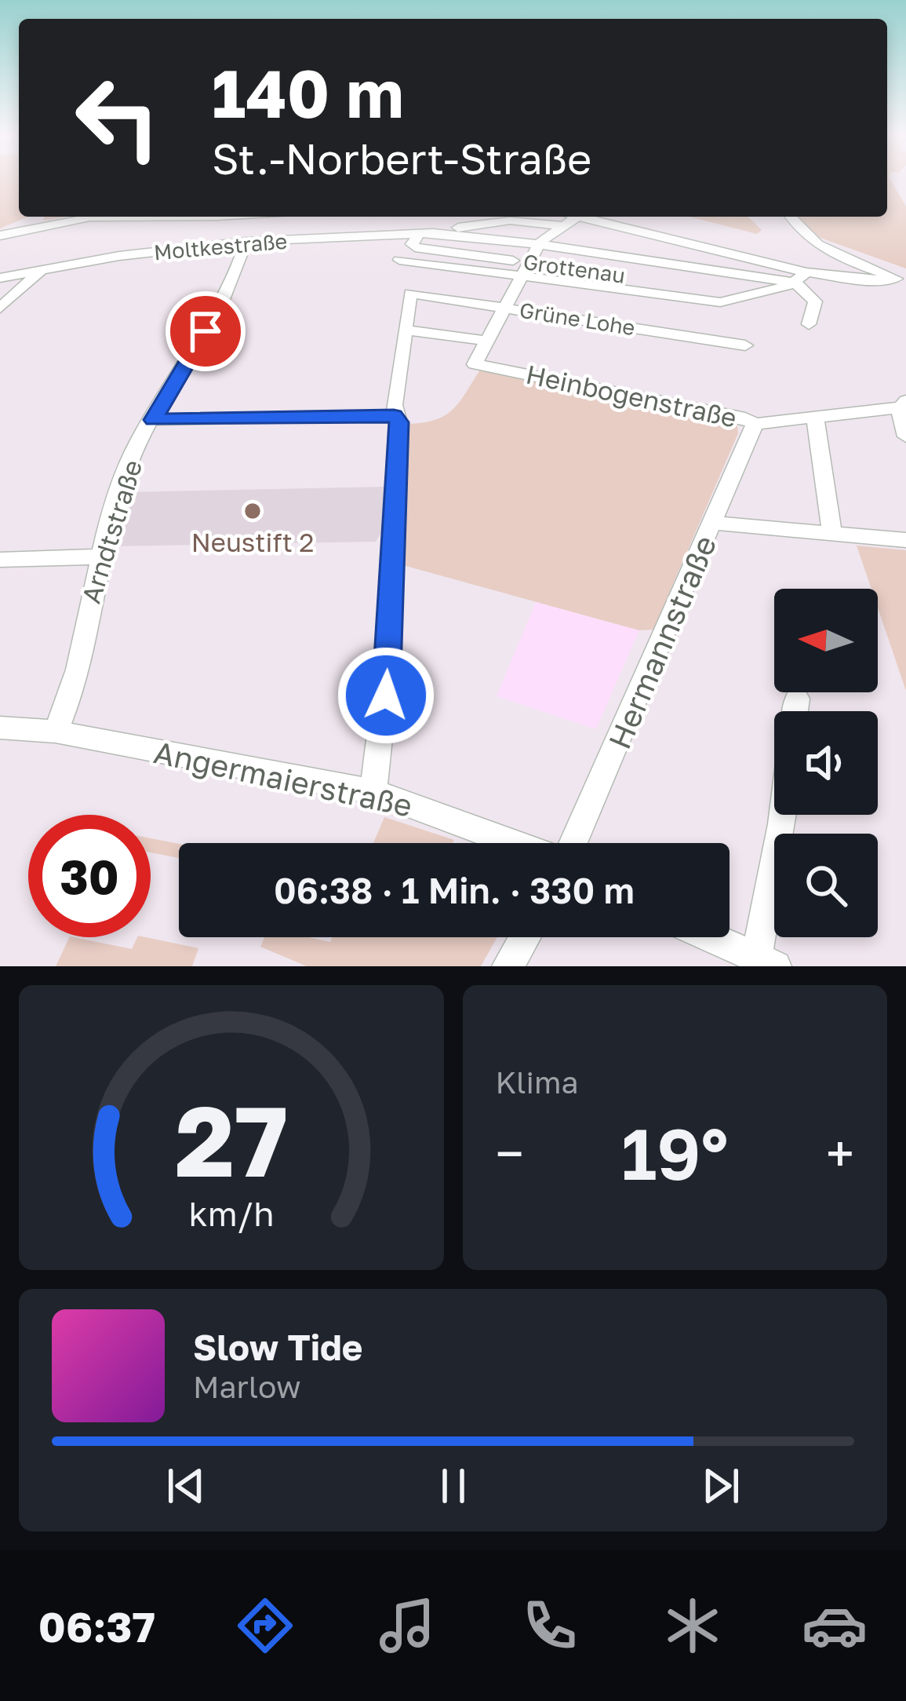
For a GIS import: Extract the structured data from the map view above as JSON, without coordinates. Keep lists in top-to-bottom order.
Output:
{
  "streets": {
    "street": [
      "Moltkestraße",
      "Grottenau",
      "Grüne Lohe",
      "Heinbogenstraße",
      "Arndtstraße",
      "Hermannstraße",
      "Angermaierstraße"
    ]
  },
  "crossings": [
    ["Moltkestraße", "Grottenau"],
    ["Moltkestraße", "Arndtstraße"],
    ["Heinbogenstraße", "Hermannstraße"],
    ["Arndtstraße", "Angermaierstraße"]
  ],
  "places": ["Neustift 2"],
  "north": "left",
  "page": {
    "turn": ["140 m", "St.-Norbert-Straße"],
    "limit": "30",
    "trip": "06:38 · 1 Min. · 330 m",
    "tile": "Klima",
    "heat": ["−", "19°", "+"],
    "song": ["Slow Tide", "Marlow"],
    "tabs": "06:37",
    "gauge": ["27", "km/h"]
  }
}
